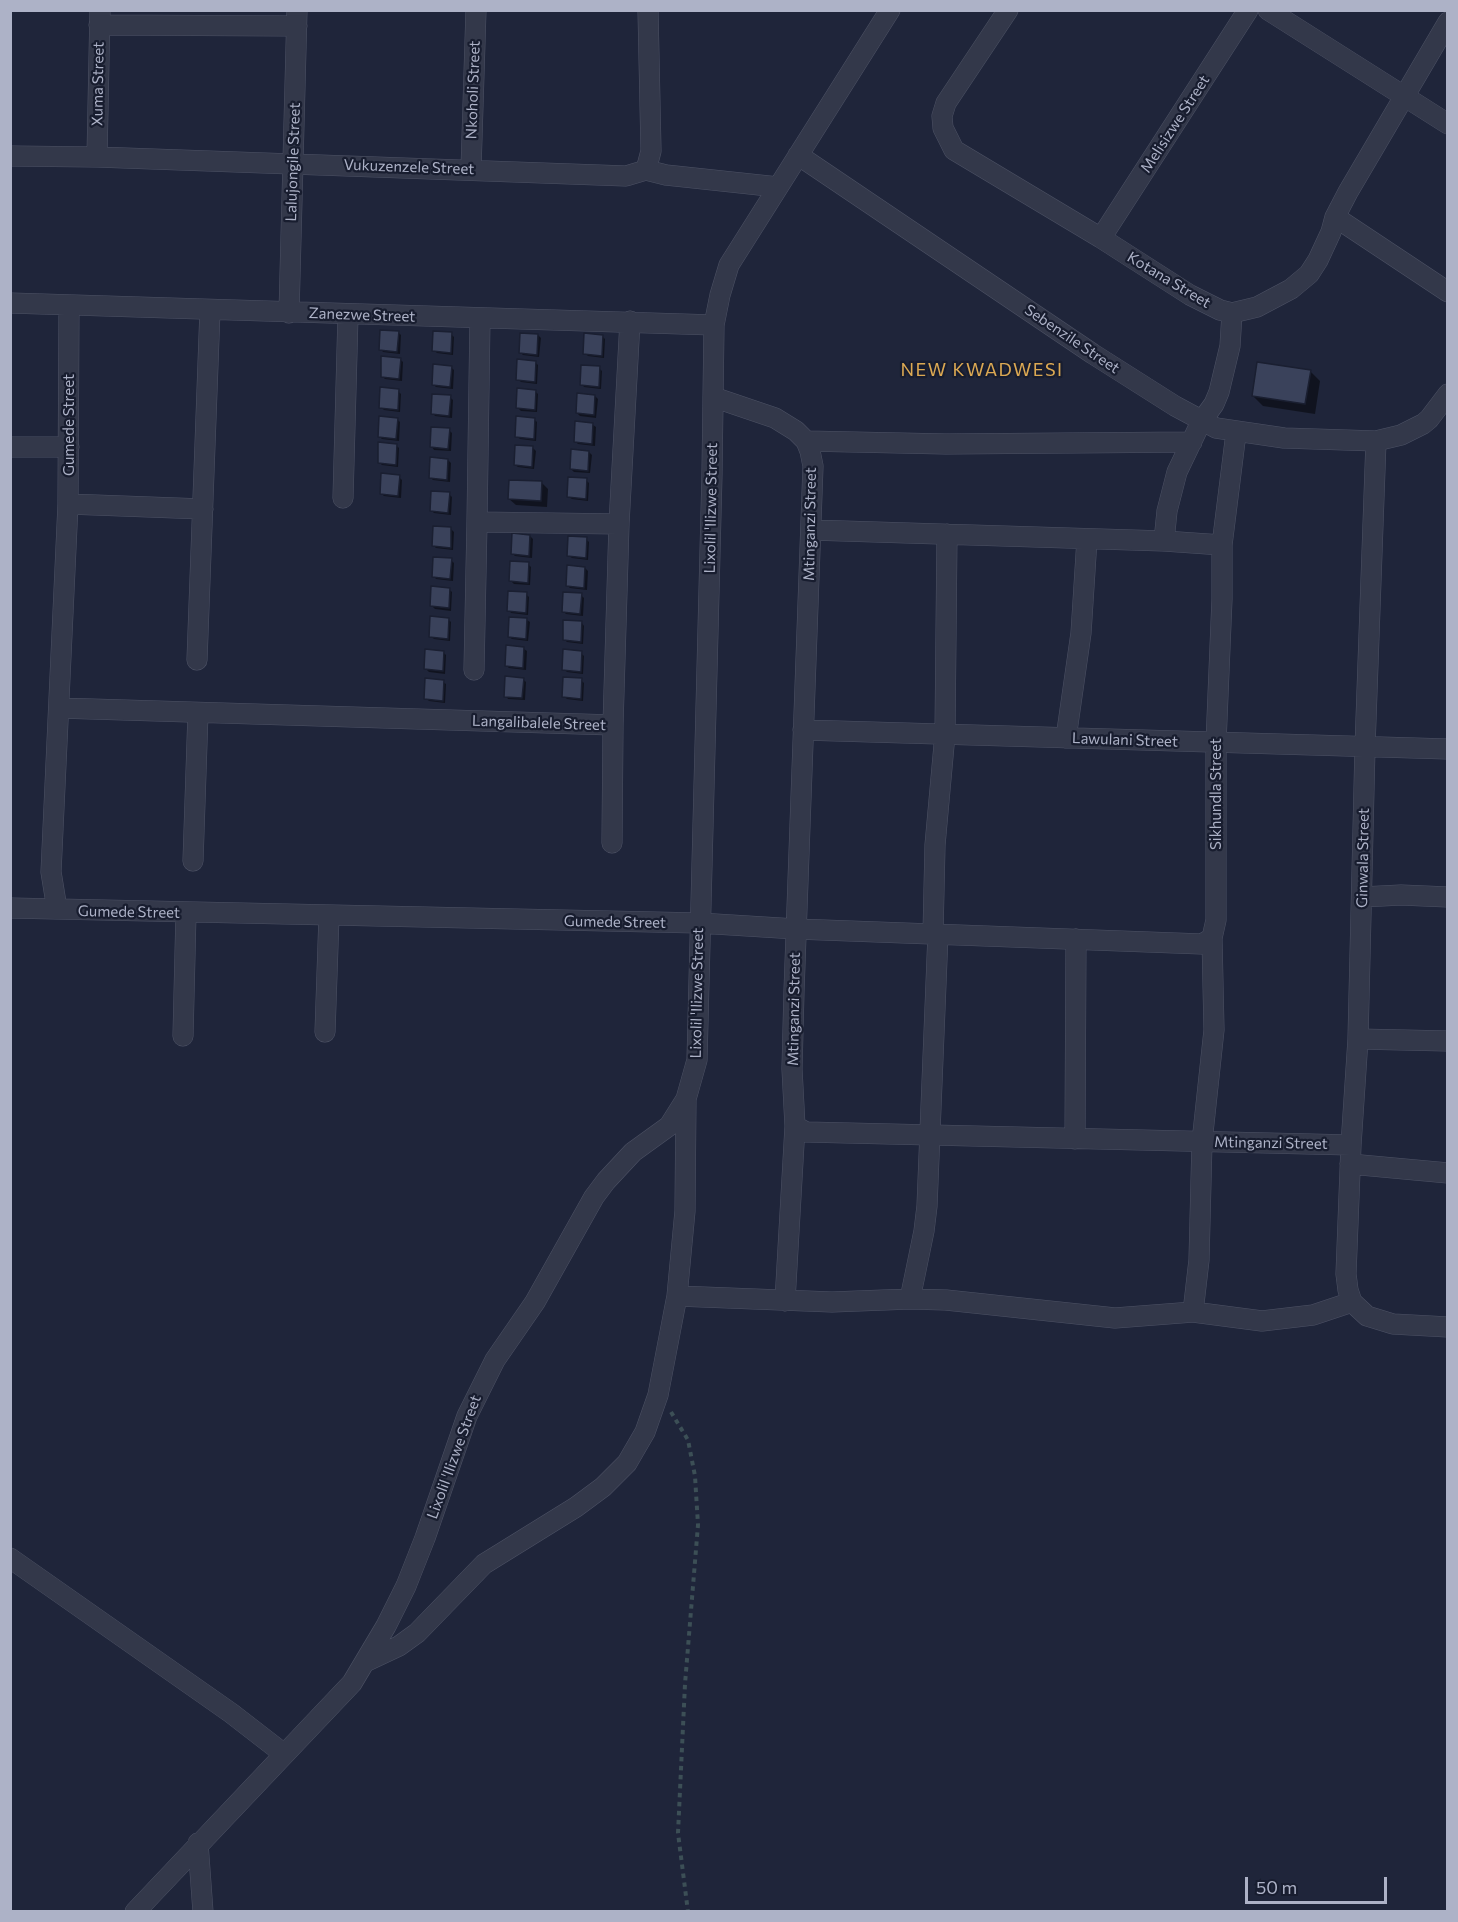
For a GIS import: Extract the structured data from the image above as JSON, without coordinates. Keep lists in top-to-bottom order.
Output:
{
  "streets": {
    "street": [
      "Xuma Street",
      "Nkoholi Street",
      "Melisizwe Street",
      "Lalujongile Street",
      "Vukuzenzele Street",
      "Kotana Street",
      "Zanezwe Street",
      "Sebenzile Street",
      "Gumede Street",
      "Lixolil 'Ilizwe Street",
      "Mtinganzi Street",
      "Langalibalele Street",
      "Lawulani Street",
      "Sikhundla Street",
      "Ginwala Street"
    ]
  },
  "crossings": [
    ["Xuma Street", "Vukuzenzele Street"],
    ["Nkoholi Street", "Vukuzenzele Street"],
    ["Melisizwe Street", "Kotana Street"],
    ["Lalujongile Street", "Vukuzenzele Street"],
    ["Lalujongile Street", "Zanezwe Street"],
    ["Zanezwe Street", "Gumede Street"],
    ["Zanezwe Street", "Lixolil 'Ilizwe Street"],
    ["Zanezwe Street", "Langalibalele Street"],
    ["Sebenzile Street", "Lixolil 'Ilizwe Street"],
    ["Sebenzile Street", "Sikhundla Street"],
    ["Sebenzile Street", "Ginwala Street"],
    ["Gumede Street", "Lixolil 'Ilizwe Street"],
    ["Gumede Street", "Langalibalele Street"],
    ["Mtinganzi Street", "Lawulani Street"],
    ["Mtinganzi Street", "Sikhundla Street"],
    ["Mtinganzi Street", "Ginwala Street"],
    ["Lawulani Street", "Sikhundla Street"],
    ["Lawulani Street", "Ginwala Street"]
  ],
  "districts": ["NEW KWADWESI"],
  "scale_bar": "50 m"
}
